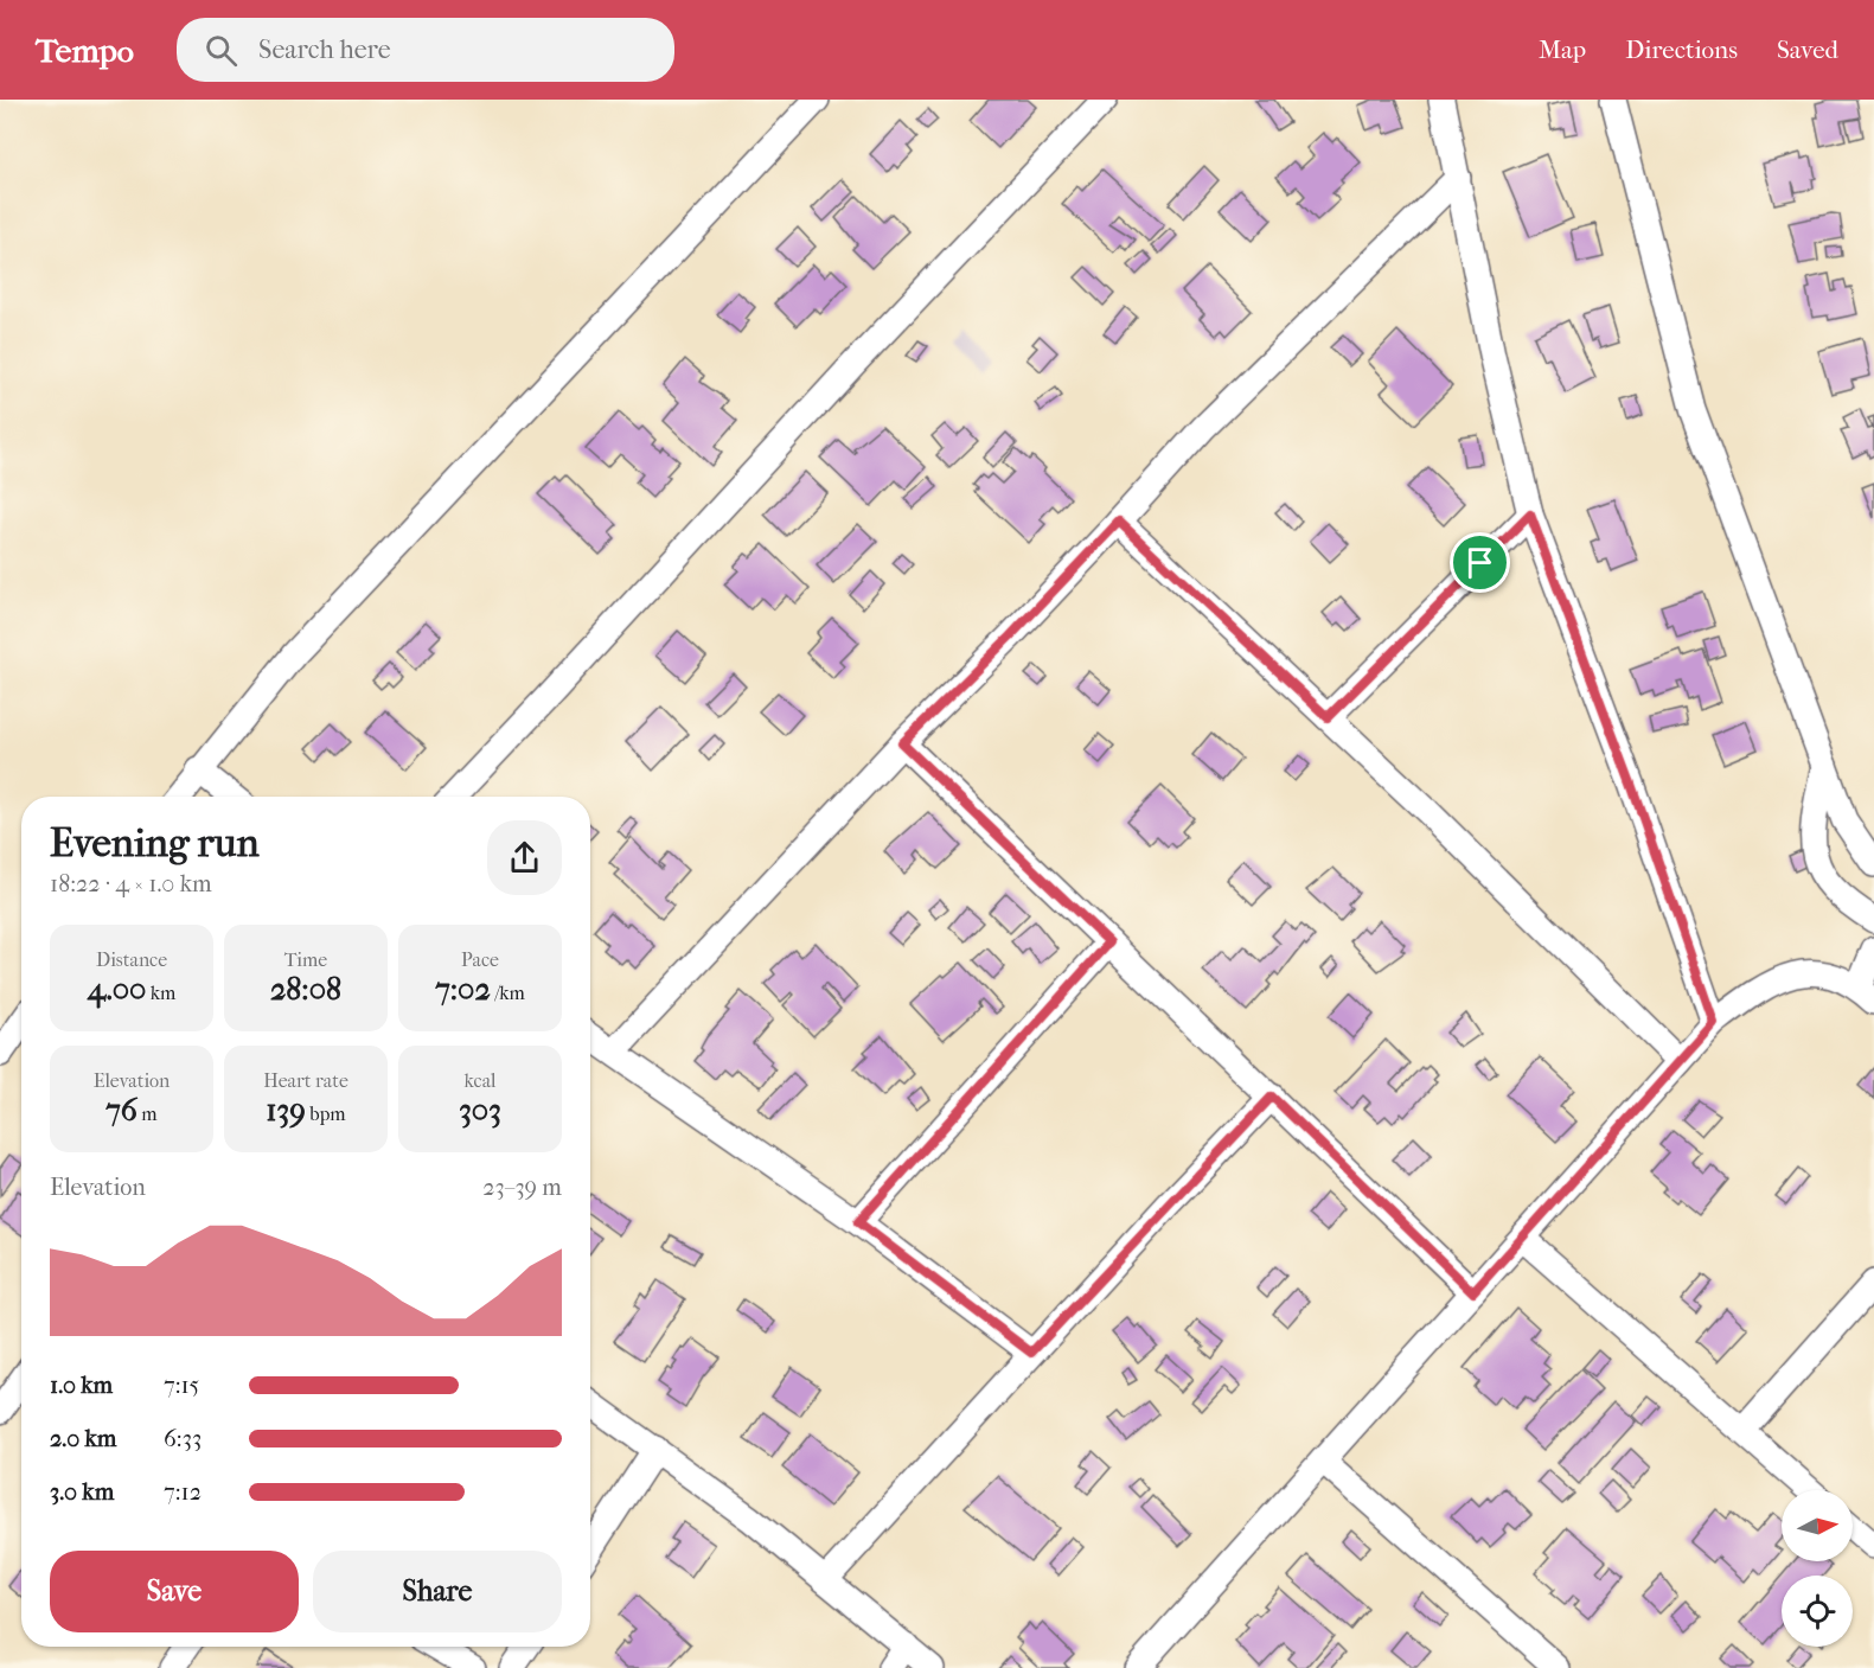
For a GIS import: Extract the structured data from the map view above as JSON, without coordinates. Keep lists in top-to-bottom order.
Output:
{
  "north": "right",
  "page": {
    "header": "Tempo",
    "search": "Search here",
    "nav": ["Map", "Directions", "Saved"],
    "heading": ["Evening run", "18:22 · 4 × 1.0 km"],
    "stats": [
      ["Distance", "4.00 km"],
      ["Time", "28:08"],
      ["Pace", "7:02 /km"],
      ["Elevation", "76 m"],
      ["Heart rate", "139 bpm"],
      ["kcal", "303"]
    ],
    "chart": ["Elevation", "23–39 m"],
    "list": [
      {
        "name": "1.0 km",
        "note": "7:15"
      },
      {
        "name": "2.0 km",
        "note": "6:33"
      },
      {
        "name": "3.0 km",
        "note": "7:12"
      }
    ],
    "buttons": ["Save", "Share"]
  }
}
